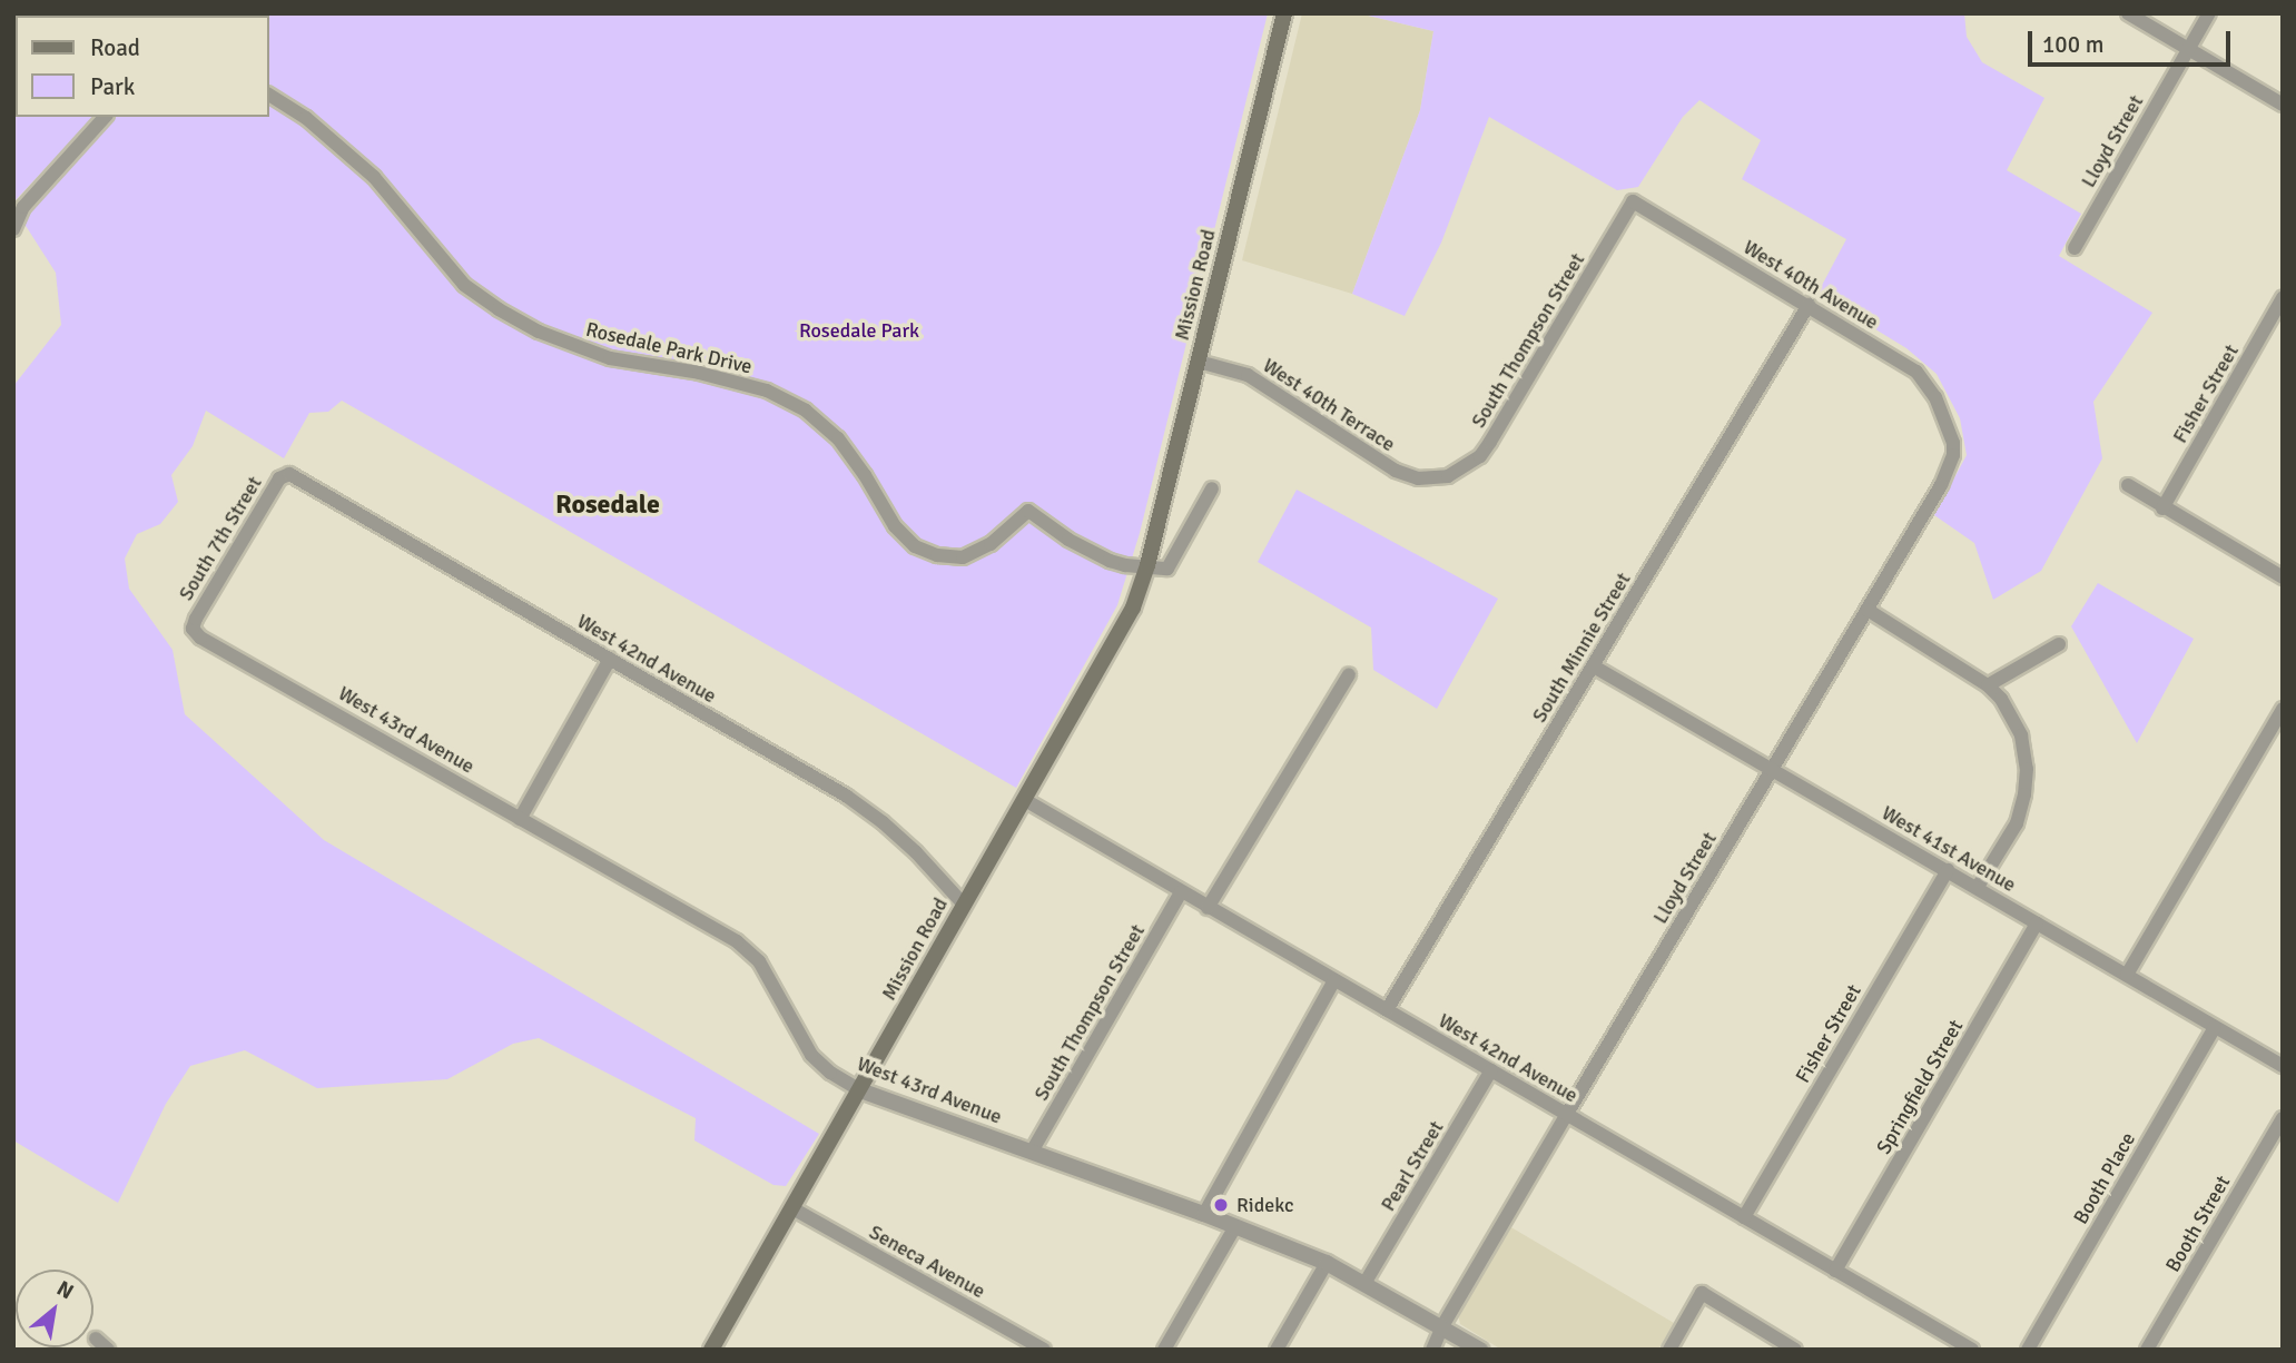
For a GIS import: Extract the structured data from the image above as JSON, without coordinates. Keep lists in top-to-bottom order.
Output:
{
  "streets": {
    "main road": ["Mission Road"],
    "street": [
      "Lloyd Street",
      "West 40th Avenue",
      "South Thompson Street",
      "Rosedale Park Drive",
      "Fisher Street",
      "West 40th Terrace",
      "South 7th Street",
      "South Minnie Street",
      "West 42nd Avenue",
      "West 43rd Avenue",
      "West 41st Avenue",
      "Springfield Street",
      "Pearl Street",
      "Booth Place",
      "Booth Street",
      "Seneca Avenue"
    ]
  },
  "crossings": [
    ["Lloyd Street", "West 40th Avenue"],
    ["Lloyd Street", "West 42nd Avenue"],
    ["Lloyd Street", "West 43rd Avenue"],
    ["Lloyd Street", "West 41st Avenue"],
    ["Mission Road", "Rosedale Park Drive"],
    ["Mission Road", "West 40th Terrace"],
    ["Mission Road", "West 42nd Avenue"],
    ["Mission Road", "West 43rd Avenue"],
    ["Mission Road", "Seneca Avenue"],
    ["West 40th Avenue", "South Thompson Street"],
    ["West 40th Avenue", "South Minnie Street"],
    ["South Thompson Street", "West 40th Terrace"],
    ["South Thompson Street", "West 42nd Avenue"],
    ["South Thompson Street", "West 43rd Avenue"],
    ["Fisher Street", "West 42nd Avenue"],
    ["Fisher Street", "West 41st Avenue"],
    ["South 7th Street", "West 42nd Avenue"],
    ["South 7th Street", "West 43rd Avenue"],
    ["South Minnie Street", "West 42nd Avenue"],
    ["South Minnie Street", "West 41st Avenue"],
    ["West 42nd Avenue", "Springfield Street"],
    ["West 42nd Avenue", "Pearl Street"],
    ["West 43rd Avenue", "Pearl Street"],
    ["West 41st Avenue", "Springfield Street"],
    ["West 41st Avenue", "Booth Place"]
  ],
  "districts": ["Rosedale"],
  "parks": ["Rosedale Park"],
  "places": ["Ridekc"],
  "legend": ["Road", "Park"],
  "scale_bar": "100 m",
  "north": "top right"
}
